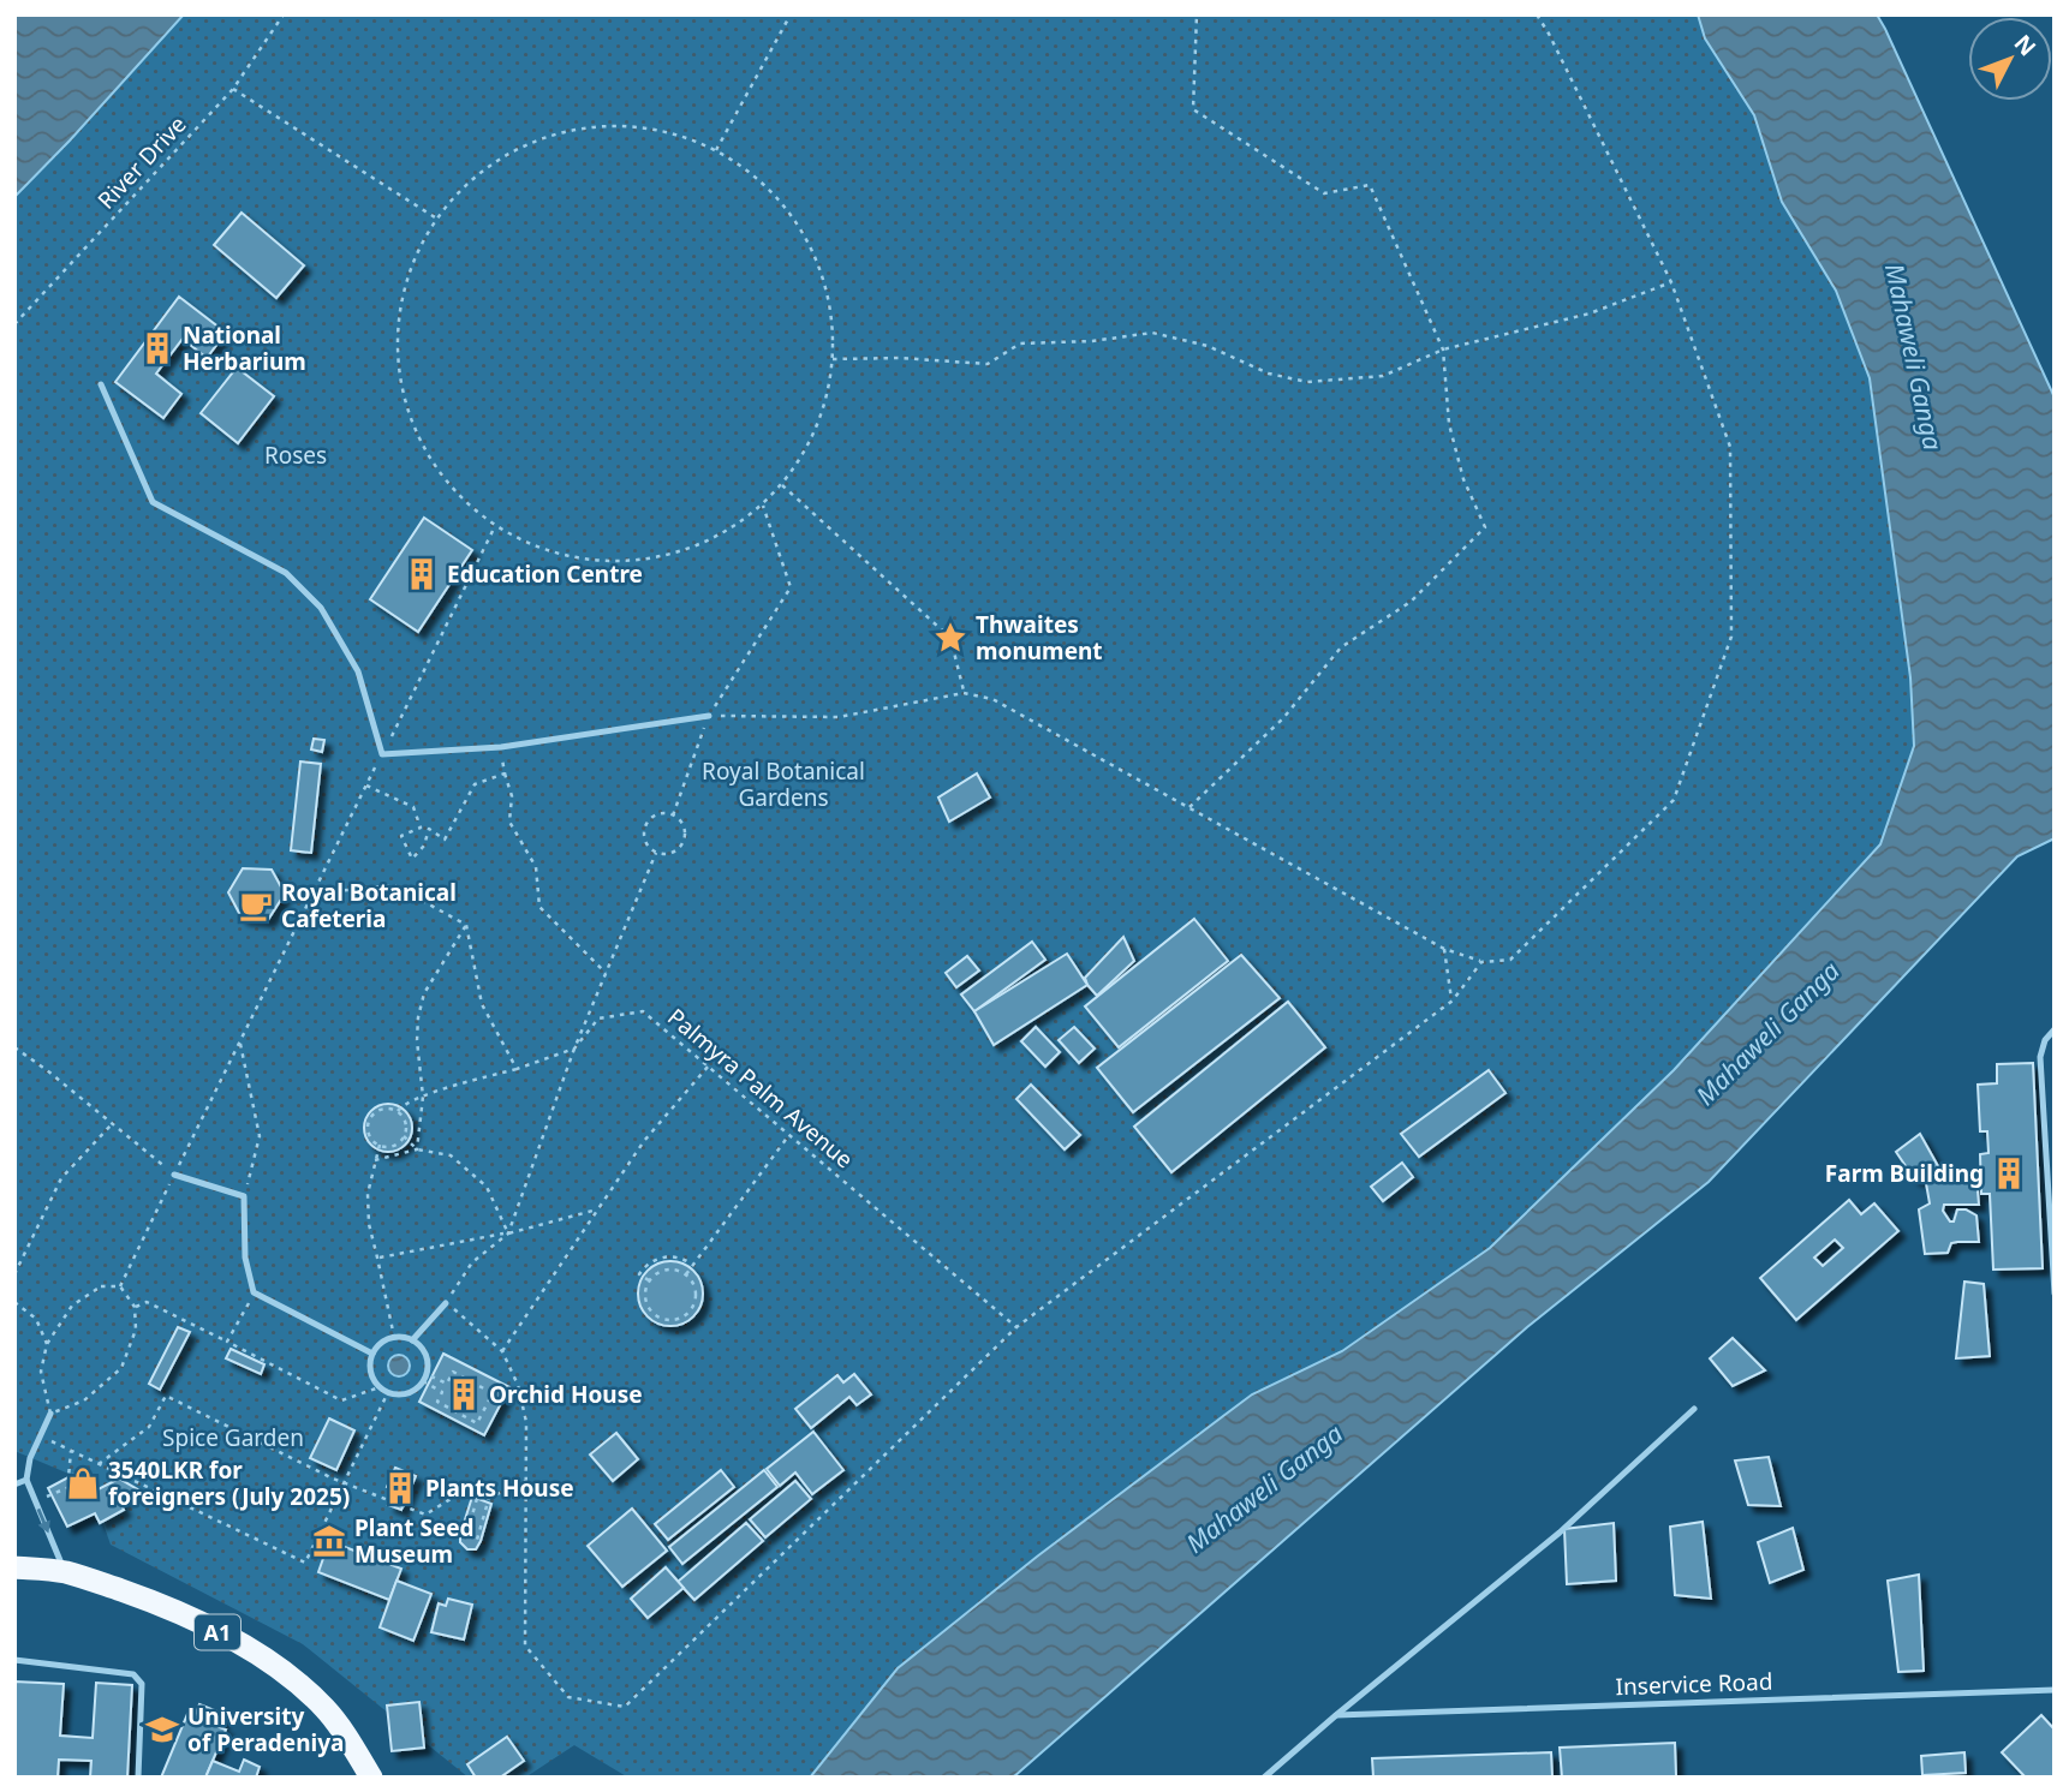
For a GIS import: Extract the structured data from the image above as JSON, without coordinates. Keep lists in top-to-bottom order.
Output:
{
  "streets": {
    "highway": ["A1"],
    "lane": ["Inservice Road"],
    "path": ["River Drive", "Palmyra Palm Avenue"]
  },
  "water": ["Mahaweli Ganga"],
  "parks": ["Roses", "Royal Botanical Gardens", "Spice Garden"],
  "places": {
    "building": [
      "National Herbarium",
      "Education Centre",
      "Farm Building",
      "Orchid House",
      "Plants House"
    ],
    "place": ["Thwaites monument"],
    "cafe": ["Royal Botanical Cafeteria"],
    "shop": ["3540LKR for foreigners (July 2025)"],
    "museum": ["Plant Seed Museum"],
    "school or university": ["University of Peradeniya"]
  },
  "north": "top right"
}
